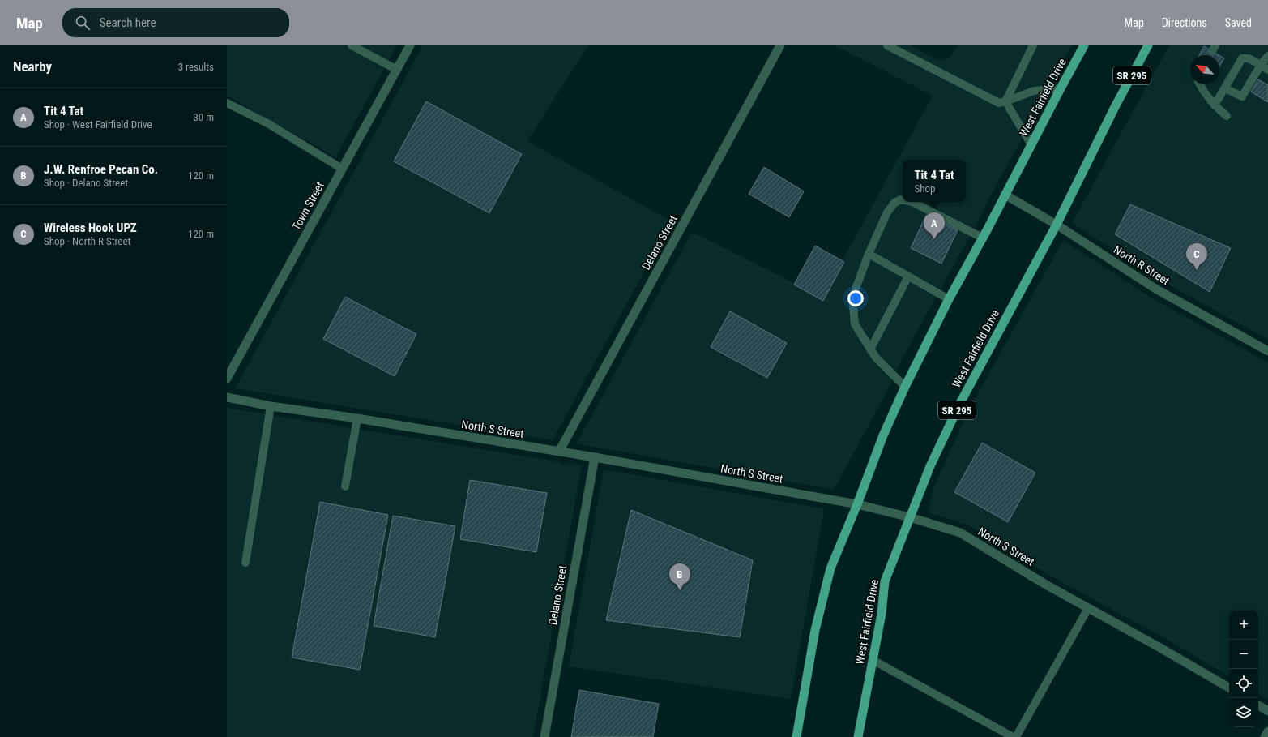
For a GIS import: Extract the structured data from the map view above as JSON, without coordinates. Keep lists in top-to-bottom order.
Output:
{
  "streets": {
    "main road": ["SR 295", "West Fairfield Drive"],
    "street": [
      "Town Street",
      "Delano Street",
      "North R Street",
      "North S Street"
    ]
  },
  "crossings": [
    ["West Fairfield Drive", "North R Street"],
    ["West Fairfield Drive", "North S Street"],
    ["Delano Street", "North S Street"]
  ],
  "north": "top left",
  "page": {
    "header": "Map",
    "search": "Search here",
    "nav": ["Map", "Directions", "Saved"],
    "heading": ["Nearby", "3 results"],
    "list": [
      {
        "mark": "A",
        "name": "Tit 4 Tat",
        "note": "Shop · West Fairfield Drive",
        "value": "30 m"
      },
      {
        "mark": "B",
        "name": "J.W. Renfroe Pecan Co.",
        "note": "Shop · Delano Street",
        "value": "120 m"
      },
      {
        "mark": "C",
        "name": "Wireless Hook UPZ",
        "note": "Shop · North R Street",
        "value": "120 m"
      }
    ],
    "popup": ["Tit 4 Tat", "Shop"],
    "pins": ["A", "C", "B"],
    "map_buttons": ["+", "−"]
  }
}
